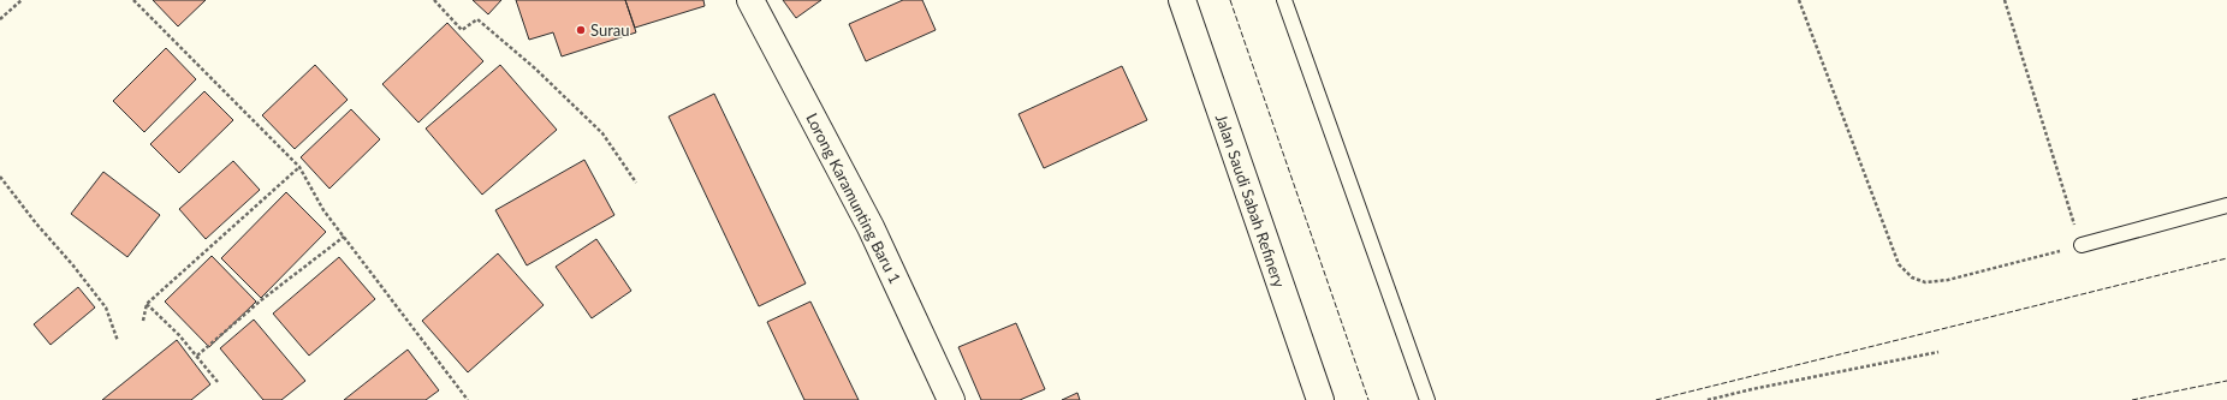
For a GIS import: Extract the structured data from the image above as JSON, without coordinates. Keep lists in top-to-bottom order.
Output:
{
  "streets": {
    "street": ["Lorong Karamunting Baru 1", "Jalan Saudi Sabah Refinery"]
  },
  "places": ["Surau"]
}
